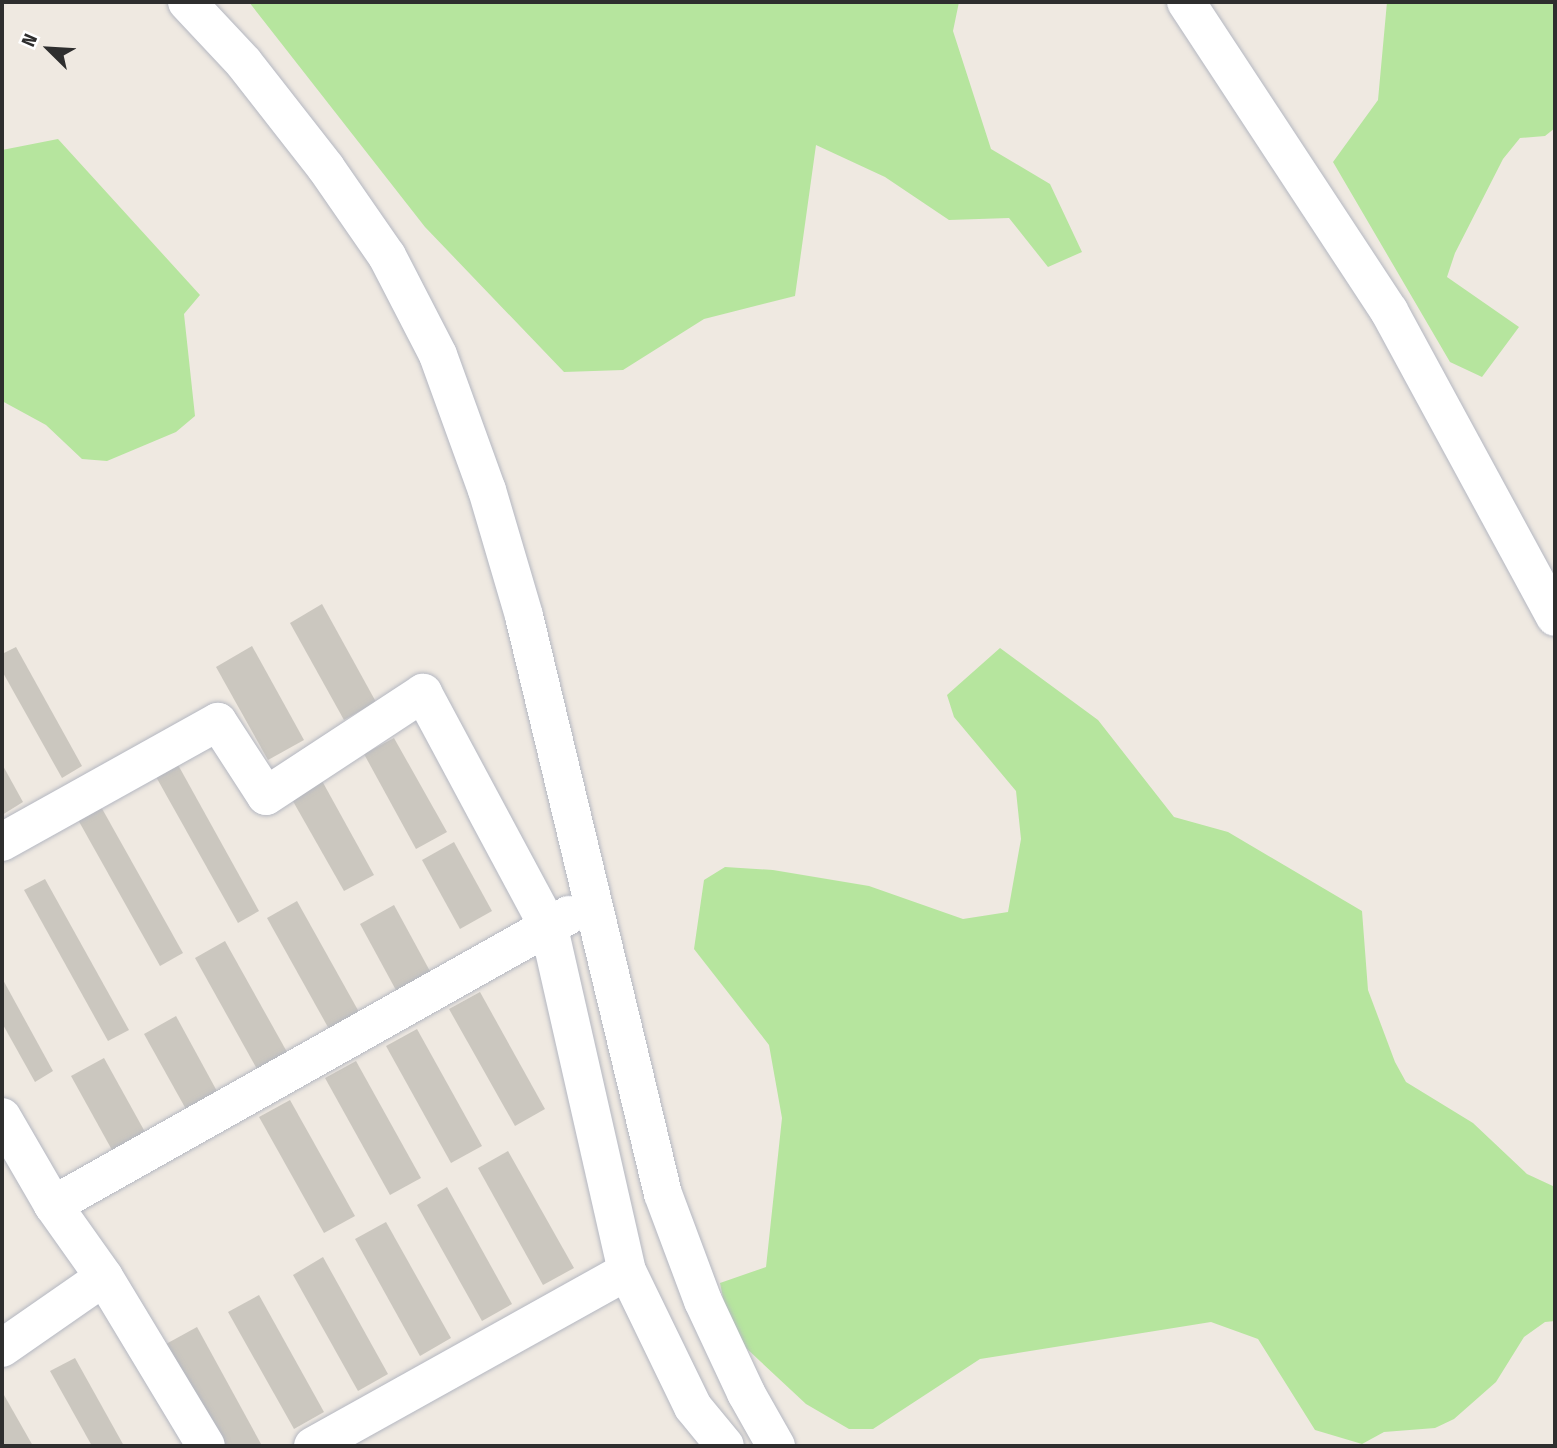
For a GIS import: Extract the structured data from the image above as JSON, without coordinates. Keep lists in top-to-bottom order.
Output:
{
  "north": "top left"
}
